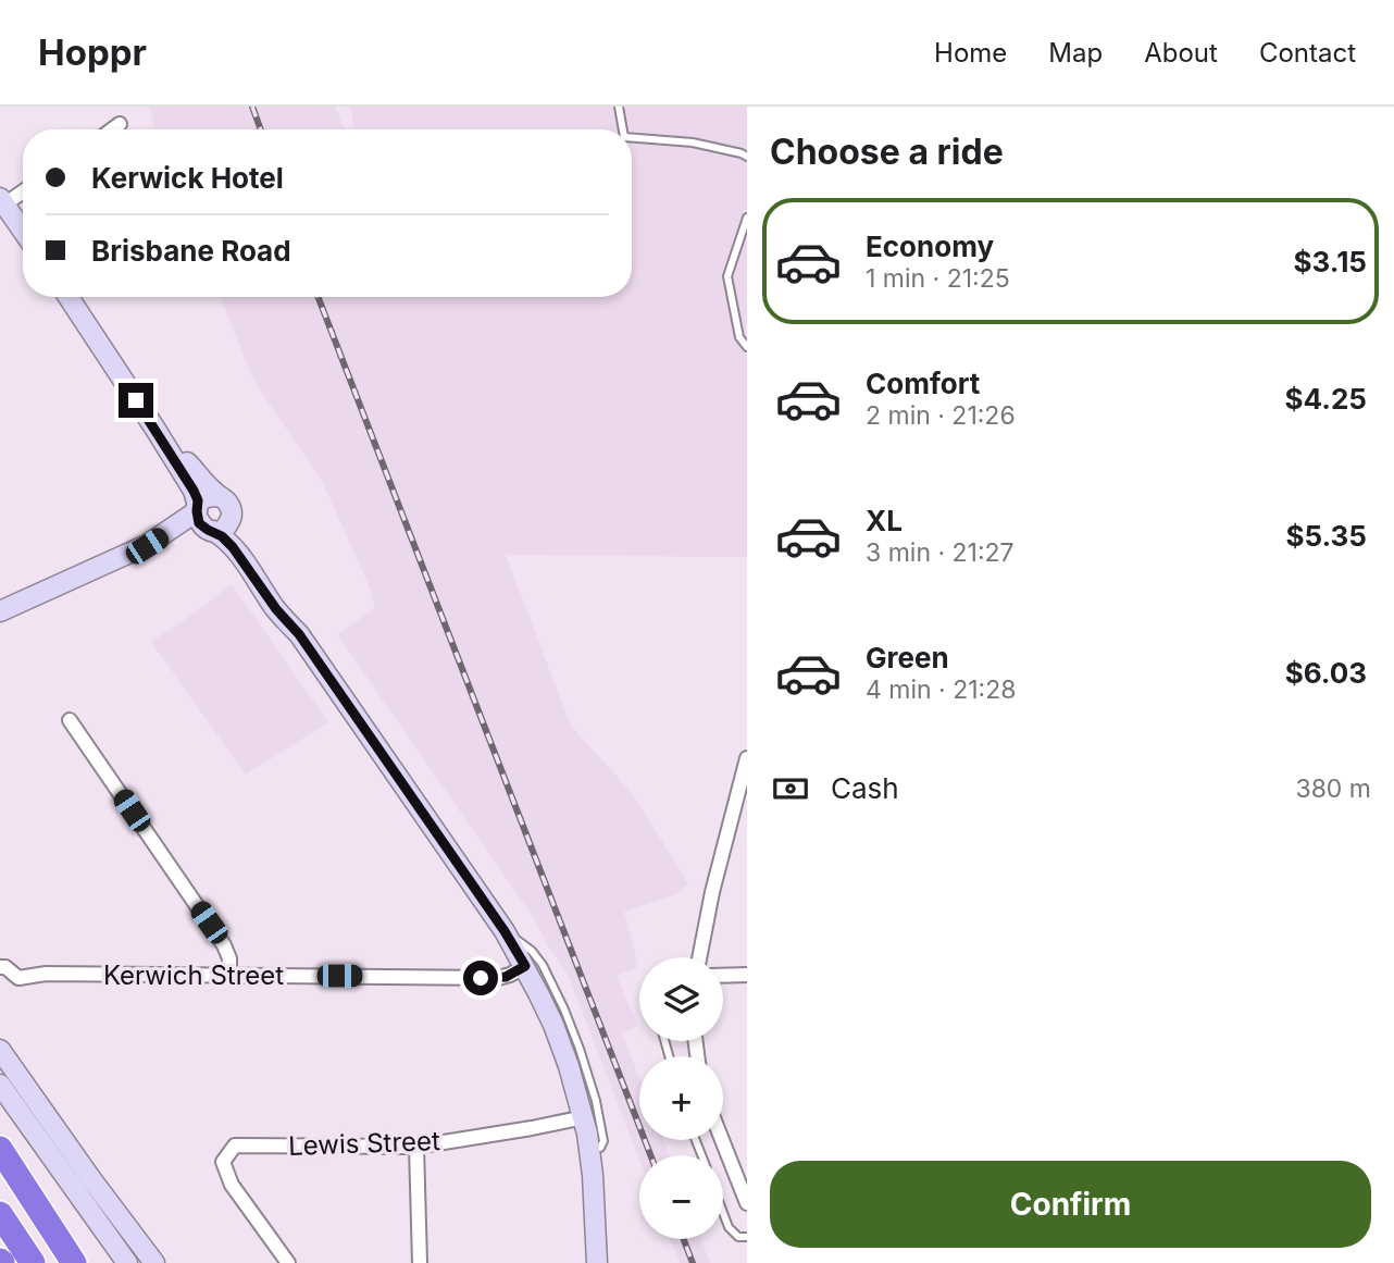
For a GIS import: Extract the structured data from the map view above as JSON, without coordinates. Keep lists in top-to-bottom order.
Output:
{
  "streets": {
    "street": ["Kerwich Street", "Lewis Street"]
  },
  "page": {
    "header": "Hoppr",
    "nav": [
      "Home",
      "Map",
      "About",
      "Contact"
    ],
    "heading": "Choose a ride",
    "banner": ["Kerwick Hotel", "Brisbane Road"],
    "list": [
      {
        "name": "Economy",
        "note": "1 min · 21:25",
        "value": "$3.15"
      },
      {
        "name": "Comfort",
        "note": "2 min · 21:26",
        "value": "$4.25"
      },
      {
        "name": "XL",
        "note": "3 min · 21:27",
        "value": "$5.35"
      },
      {
        "name": "Green",
        "note": "4 min · 21:28",
        "value": "$6.03"
      }
    ],
    "pay": ["Cash", "380 m"],
    "map_buttons": ["+", "−"],
    "buttons": "Confirm"
  }
}
